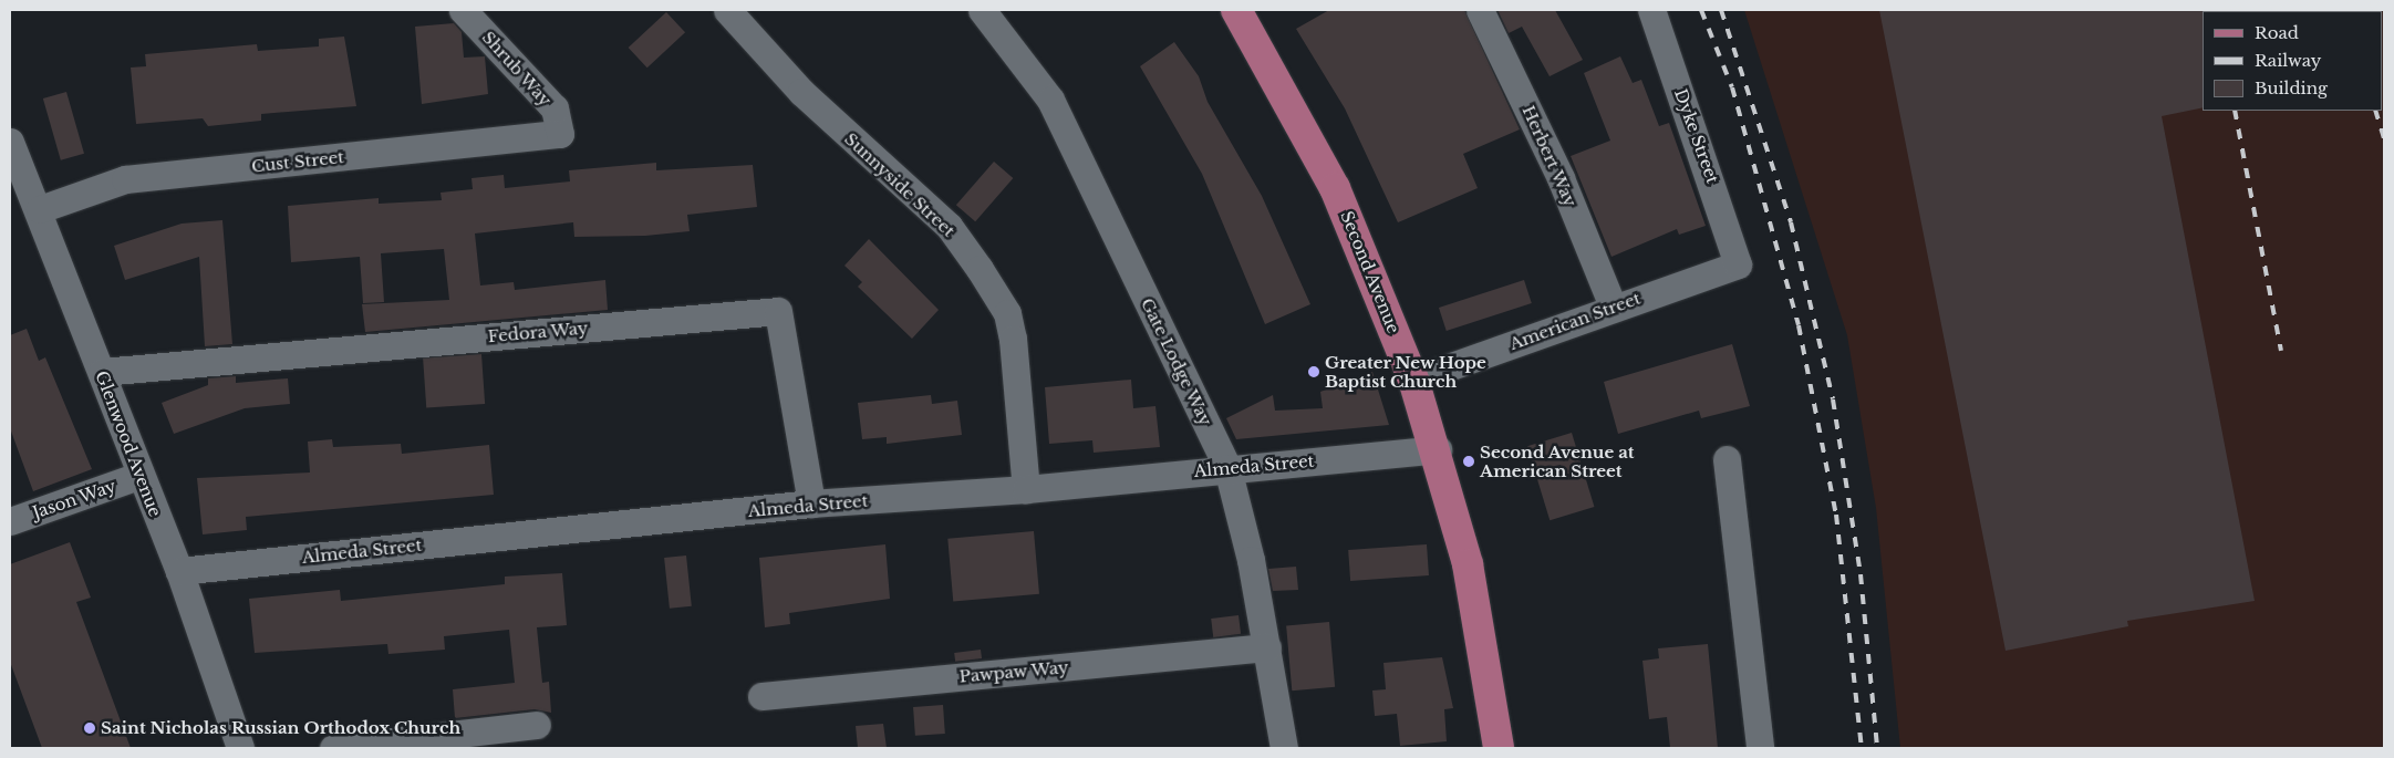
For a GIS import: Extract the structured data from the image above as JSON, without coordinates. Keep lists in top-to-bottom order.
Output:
{
  "streets": {
    "main road": ["Second Avenue"],
    "street": [
      "Shrub Way",
      "Dyke Street",
      "Herbert Way",
      "Cust Street",
      "Sunnyside Street",
      "American Street",
      "Fedora Way",
      "Gate Lodge Way",
      "Glenwood Avenue",
      "Almeda Street",
      "Jason Way",
      "Pawpaw Way"
    ]
  },
  "crossings": [
    ["Shrub Way", "Cust Street"],
    ["Dyke Street", "American Street"],
    ["Herbert Way", "American Street"],
    ["Cust Street", "Glenwood Avenue"],
    ["Sunnyside Street", "Almeda Street"],
    ["Second Avenue", "American Street"],
    ["Second Avenue", "Almeda Street"],
    ["Fedora Way", "Glenwood Avenue"],
    ["Fedora Way", "Almeda Street"],
    ["Gate Lodge Way", "Almeda Street"],
    ["Gate Lodge Way", "Pawpaw Way"],
    ["Glenwood Avenue", "Almeda Street"],
    ["Glenwood Avenue", "Jason Way"]
  ],
  "places": ["Greater New Hope Baptist Church", "Second Avenue at American Street", "Saint Nicholas Russian Orthodox Church"],
  "legend": ["Road", "Railway", "Building"]
}
